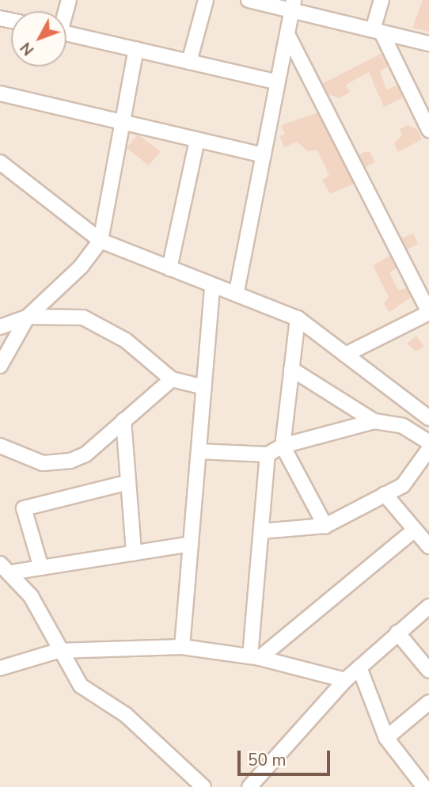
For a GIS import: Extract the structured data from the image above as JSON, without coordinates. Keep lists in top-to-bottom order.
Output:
{
  "scale_bar": "50 m",
  "north": "bottom left"
}
